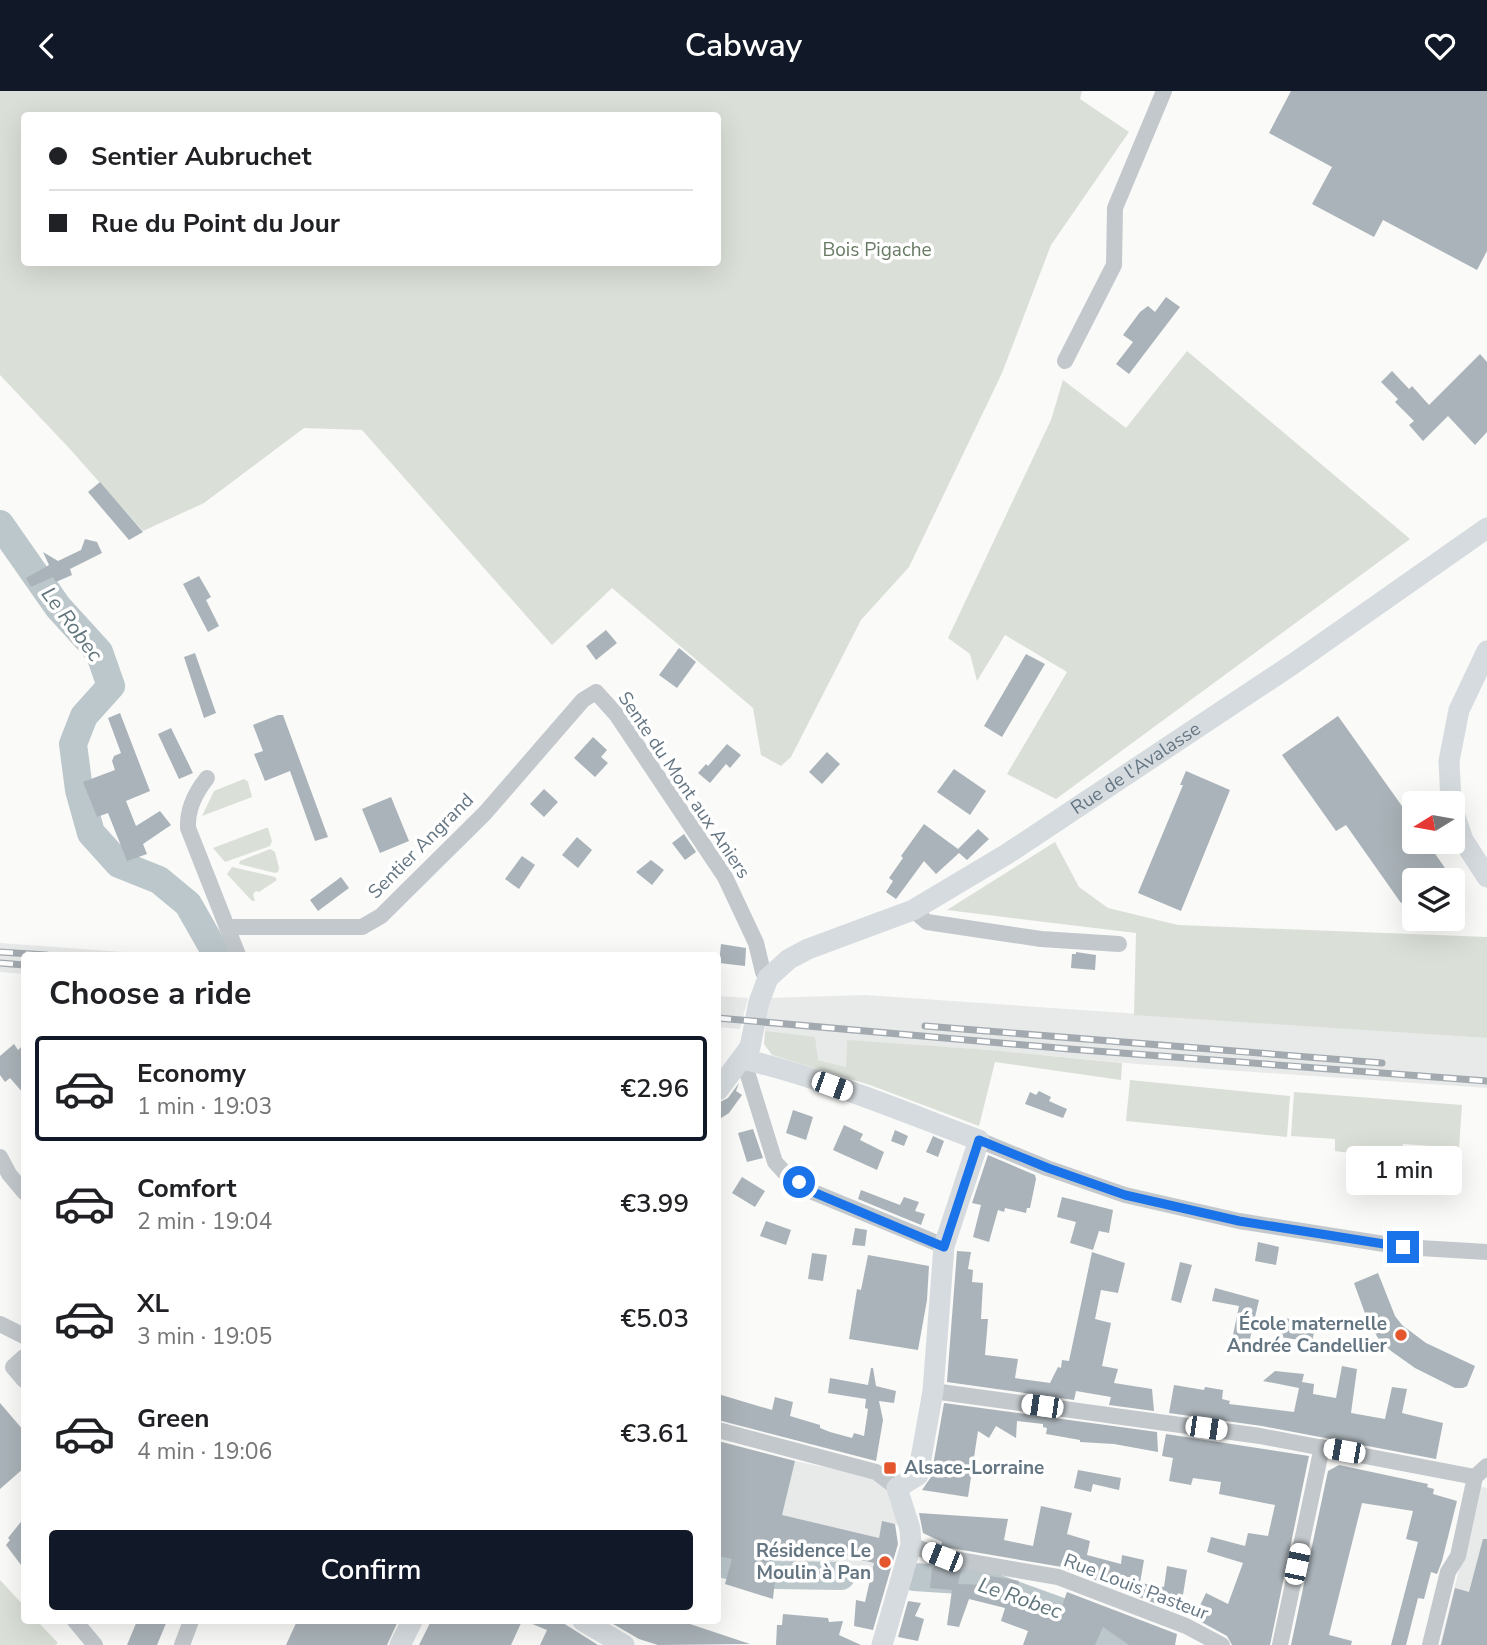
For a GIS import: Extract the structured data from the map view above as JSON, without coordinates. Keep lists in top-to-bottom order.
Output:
{
  "streets": {
    "main road": ["Rue de l'Avalasse"],
    "street": ["Sente du Mont aux Aniers", "Sentier Angrand", "Rue Louis Pasteur"]
  },
  "crossings": [
    ["Rue de l'Avalasse", "Sente du Mont aux Aniers"],
    ["Sente du Mont aux Aniers", "Sentier Angrand"]
  ],
  "water": ["Le Robec"],
  "parks": ["Bois Pigache"],
  "places": {
    "other": ["École maternelle Andrée Candellier", "Résidence Le Moulin à Pan"],
    "transit": ["Alsace-Lorraine"]
  },
  "north": "left",
  "page": {
    "header": "Cabway",
    "banner": ["Sentier Aubruchet", "Rue du Point du Jour"],
    "heading": "Choose a ride",
    "list": [
      {
        "name": "Economy",
        "note": "1 min · 19:03",
        "value": "€2.96"
      },
      {
        "name": "Comfort",
        "note": "2 min · 19:04",
        "value": "€3.99"
      },
      {
        "name": "XL",
        "note": "3 min · 19:05",
        "value": "€5.03"
      },
      {
        "name": "Green",
        "note": "4 min · 19:06",
        "value": "€3.61"
      }
    ],
    "bubble": "1 min",
    "buttons": "Confirm"
  }
}
